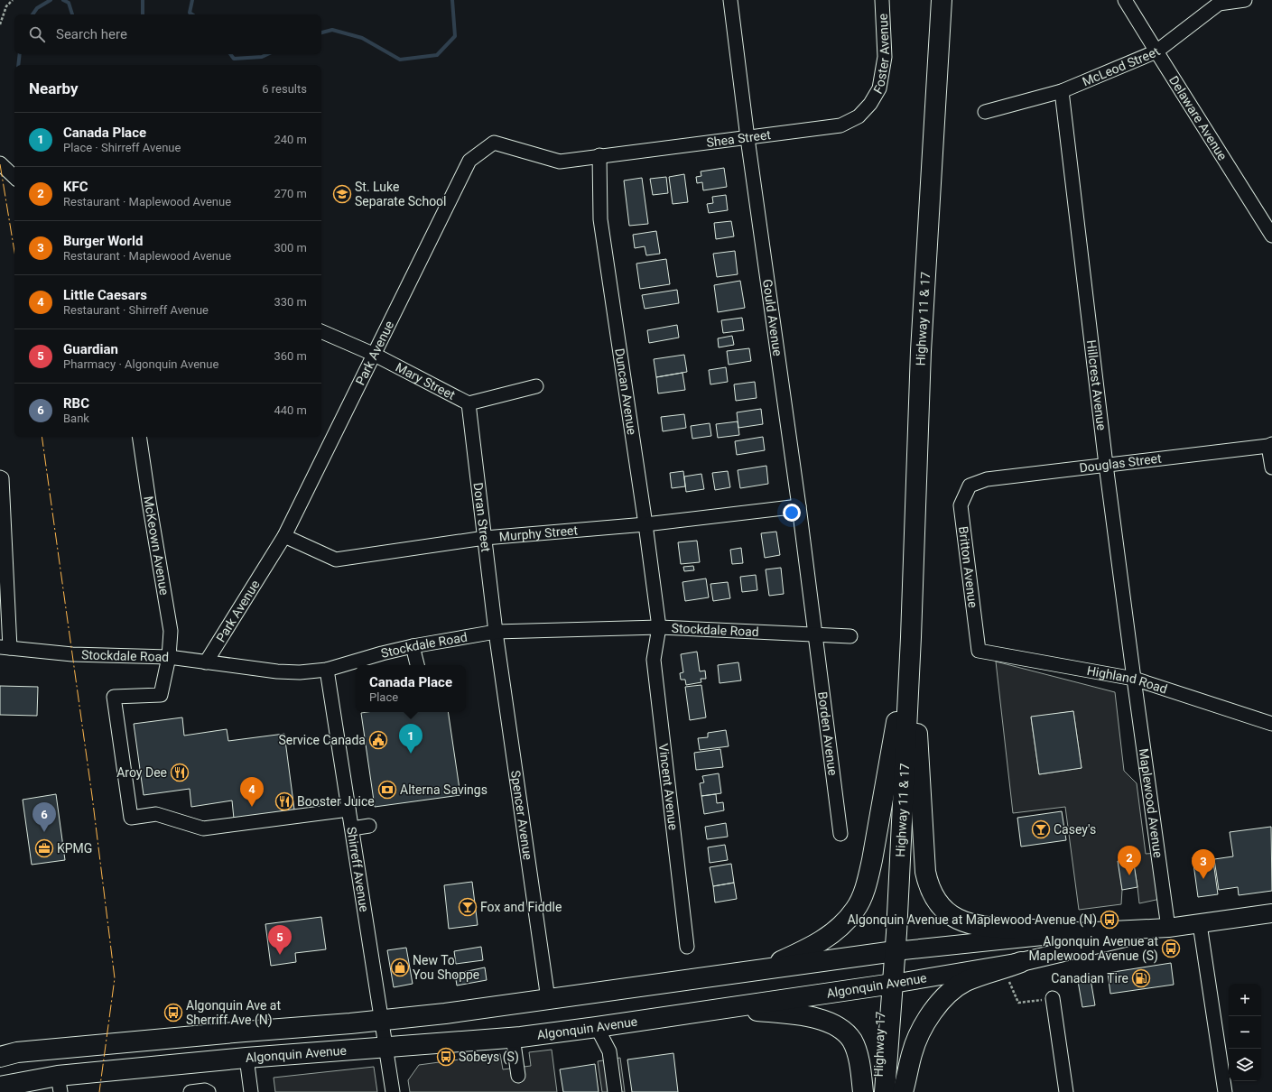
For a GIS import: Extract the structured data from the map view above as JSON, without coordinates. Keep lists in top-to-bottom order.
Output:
{
  "streets": {
    "highway": ["Highway 11 & 17", "Algonquin Avenue", "Highway 17"],
    "street": [
      "Foster Avenue",
      "McLeod Street",
      "Delaware Avenue",
      "Shea Street",
      "Gould Avenue",
      "Park Avenue",
      "Mary Street",
      "Hillcrest Avenue",
      "Duncan Avenue",
      "Douglas Street",
      "Doran Street",
      "Murphy Street",
      "McKeown Avenue",
      "Britton Avenue",
      "Stockdale Road",
      "Highland Road",
      "Borden Avenue",
      "Vincent Avenue",
      "Maplewood Avenue",
      "Spencer Avenue",
      "Shirreff Avenue"
    ]
  },
  "crossings": [
    ["Foster Avenue", "Shea Street"],
    ["McLeod Street", "Delaware Avenue"],
    ["McLeod Street", "Hillcrest Avenue"],
    ["Shea Street", "Gould Avenue"],
    ["Shea Street", "Park Avenue"],
    ["Shea Street", "Duncan Avenue"],
    ["Gould Avenue", "Murphy Street"],
    ["Gould Avenue", "Stockdale Road"],
    ["Gould Avenue", "Borden Avenue"],
    ["Highway 11 & 17", "Algonquin Avenue"],
    ["Highway 11 & 17", "Highway 17"],
    ["Park Avenue", "Mary Street"],
    ["Park Avenue", "Duncan Avenue"],
    ["Park Avenue", "Murphy Street"],
    ["Park Avenue", "Stockdale Road"],
    ["Mary Street", "Doran Street"],
    ["Hillcrest Avenue", "Douglas Street"],
    ["Hillcrest Avenue", "Highland Road"],
    ["Hillcrest Avenue", "Maplewood Avenue"],
    ["Duncan Avenue", "Murphy Street"],
    ["Duncan Avenue", "Stockdale Road"],
    ["Duncan Avenue", "Vincent Avenue"],
    ["Douglas Street", "Britton Avenue"],
    ["Doran Street", "Murphy Street"],
    ["Doran Street", "Stockdale Road"],
    ["Doran Street", "Spencer Avenue"],
    ["McKeown Avenue", "Stockdale Road"],
    ["McKeown Avenue", "Shirreff Avenue"],
    ["Britton Avenue", "Highland Road"],
    ["Stockdale Road", "Borden Avenue"],
    ["Stockdale Road", "Vincent Avenue"],
    ["Stockdale Road", "Spencer Avenue"],
    ["Stockdale Road", "Shirreff Avenue"],
    ["Highland Road", "Maplewood Avenue"],
    ["Maplewood Avenue", "Algonquin Avenue"],
    ["Spencer Avenue", "Algonquin Avenue"],
    ["Shirreff Avenue", "Algonquin Avenue"],
    ["Algonquin Avenue", "Highway 17"]
  ],
  "places": {
    "school or university": ["St. Luke Separate School"],
    "public building": ["Service Canada"],
    "restaurant": ["Aroy Dee", "Booster Juice"],
    "bank": ["Alterna Savings"],
    "bar": ["Casey's", "Fox and Fiddle"],
    "office": ["KPMG"],
    "bus stop": [
      "Algonquin Avenue at Maplewood Avenue (N)",
      "Algonquin Avenue at Maplewood Avenue (S)",
      "Algonquin Ave at Sherriff Ave (N)",
      "Sobeys (S)"
    ],
    "shop": ["New To You Shoppe"],
    "fuel station": ["Canadian Tire"]
  },
  "page": {
    "search": "Search here",
    "heading": ["Nearby", "6 results"],
    "list": [
      {
        "mark": "1",
        "name": "Canada Place",
        "note": "Place · Shirreff Avenue",
        "value": "240 m"
      },
      {
        "mark": "2",
        "name": "KFC",
        "note": "Restaurant · Maplewood Avenue",
        "value": "270 m"
      },
      {
        "mark": "3",
        "name": "Burger World",
        "note": "Restaurant · Maplewood Avenue",
        "value": "300 m"
      },
      {
        "mark": "4",
        "name": "Little Caesars",
        "note": "Restaurant · Shirreff Avenue",
        "value": "330 m"
      },
      {
        "mark": "5",
        "name": "Guardian",
        "note": "Pharmacy · Algonquin Avenue",
        "value": "360 m"
      },
      {
        "mark": "6",
        "name": "RBC",
        "note": "Bank",
        "value": "440 m"
      }
    ],
    "popup": ["Canada Place", "Place"],
    "pins": [
      "1",
      "4",
      "6",
      "2",
      "3",
      "5"
    ],
    "map_buttons": ["+", "−"]
  }
}
